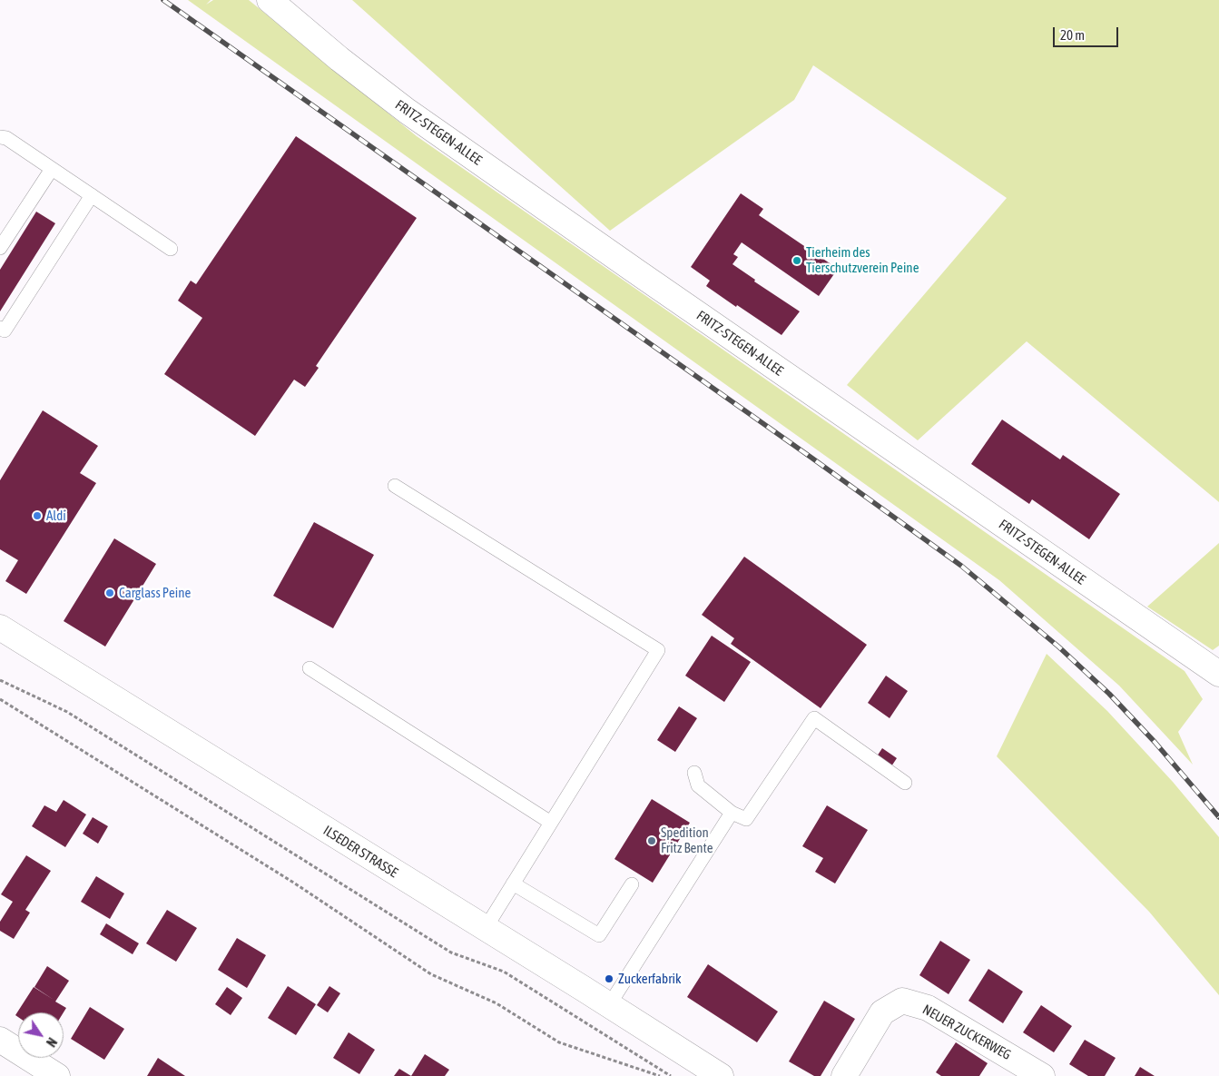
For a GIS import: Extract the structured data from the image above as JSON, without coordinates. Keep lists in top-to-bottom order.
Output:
{
  "streets": {
    "street": ["FRITZ-STEGEN-ALLEE", "ILSEDER STRASSE", "NEUER ZUCKERWEG"]
  },
  "places": [
    "Tierheim des Tierschutzverein Peine",
    "Aldi",
    "Carglass Peine",
    "Spedition Fritz Bente",
    "Zuckerfabrik"
  ],
  "scale_bar": "20 m",
  "north": "bottom right"
}
